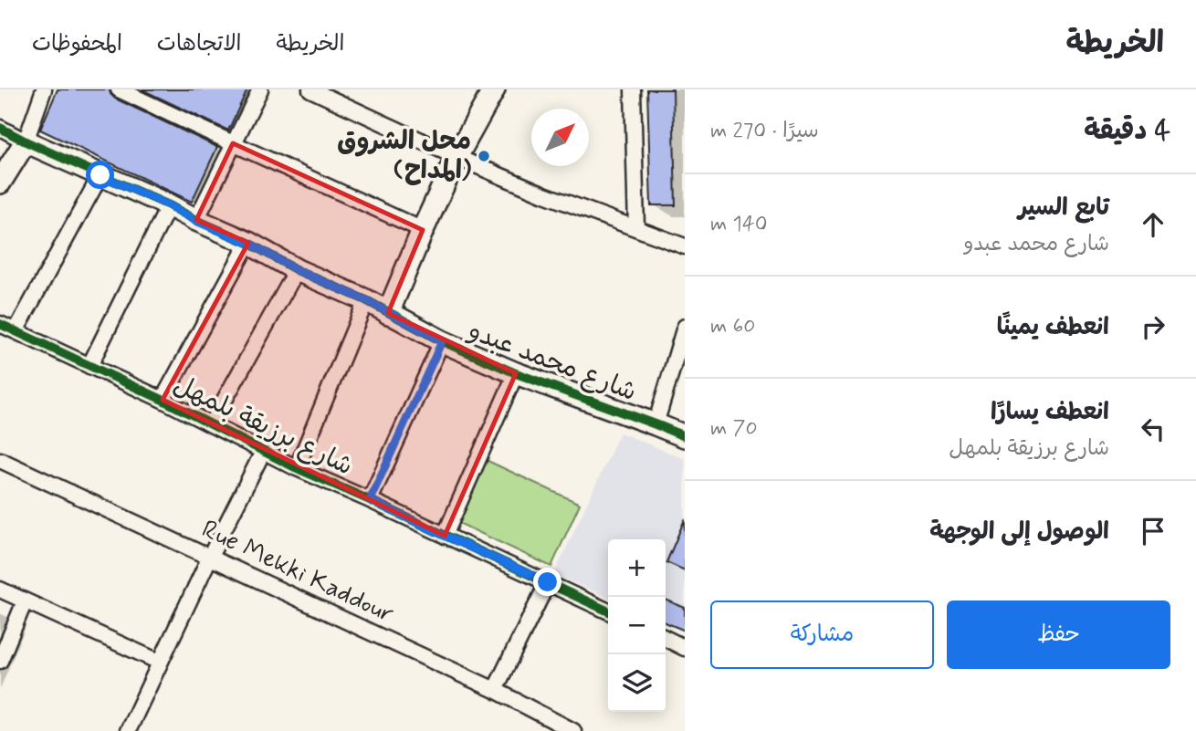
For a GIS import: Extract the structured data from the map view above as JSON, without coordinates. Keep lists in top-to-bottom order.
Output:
{
  "streets": {
    "street": ["شارع محمد عبدو", "شارع برزيقة بلمهل", "Rue Mekki Kaddour"]
  },
  "places": ["محل الشروق (المداح)"],
  "north": "top right",
  "page": {
    "header": "الخريطة",
    "nav": ["الخريطة", "الاتجاهات", "المحفوظات"],
    "heading": ["4 دقيقة", "سيرًا · 270 m"],
    "list": [
      ["تابع السير", "شارع محمد عبدو", "140 m"],
      ["انعطف يمينًا", "60 m"],
      ["انعطف يسارًا", "شارع برزيقة بلمهل", "70 m"],
      "الوصول إلى الوجهة"
    ],
    "map_buttons": ["+", "−"],
    "buttons": ["حفظ", "مشاركة"]
  }
}
